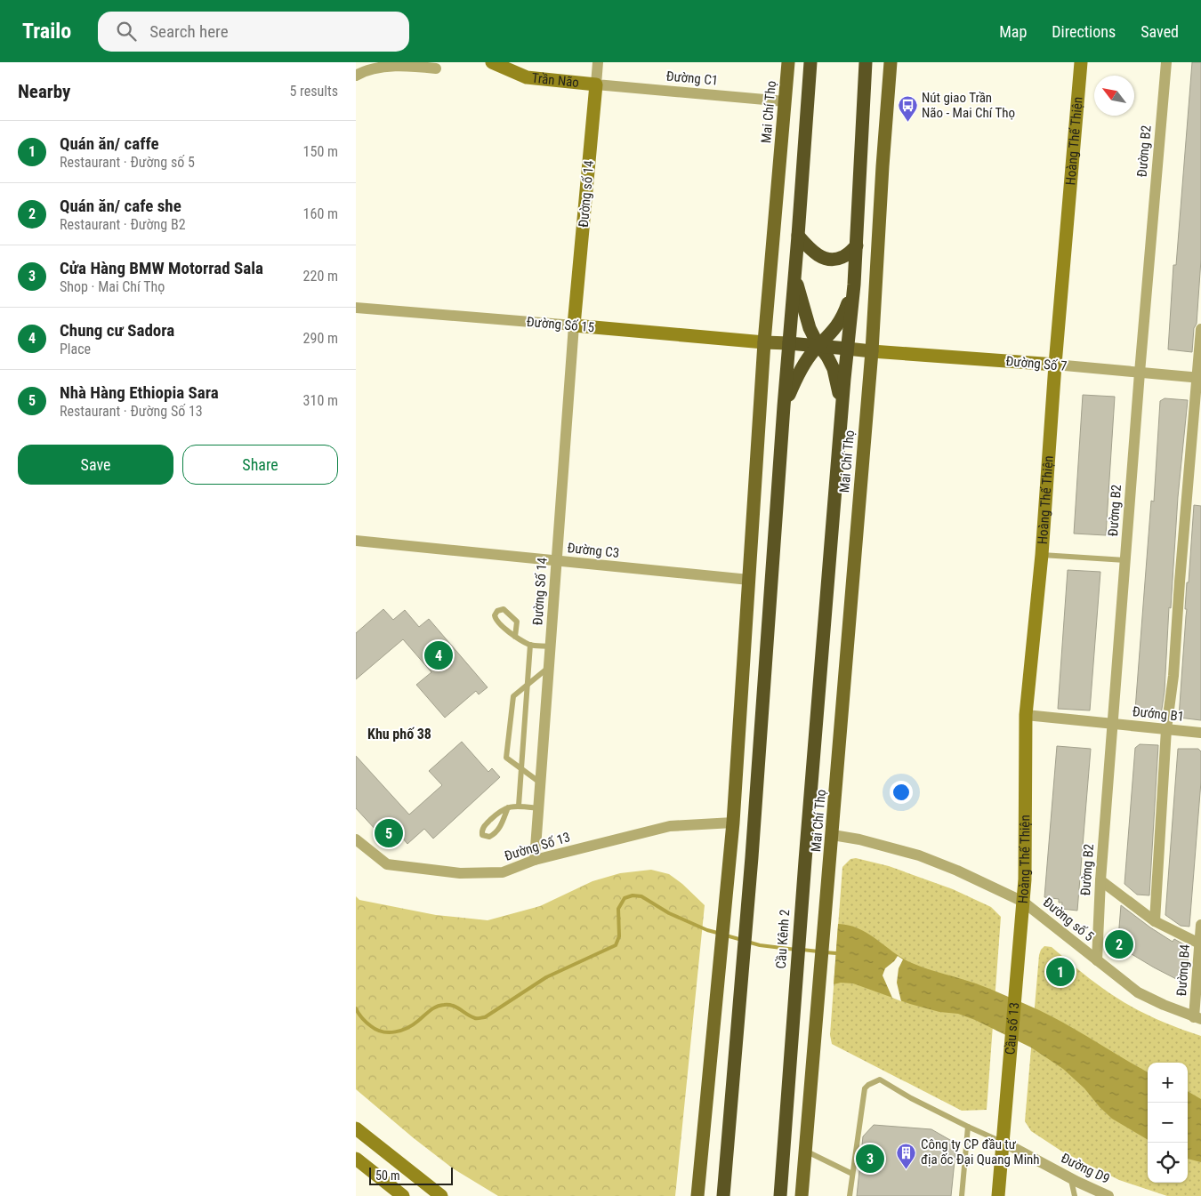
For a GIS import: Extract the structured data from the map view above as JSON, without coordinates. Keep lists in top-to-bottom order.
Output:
{
  "streets": {
    "highway": ["Mai Chí Thọ", "Cầu Kênh 2"],
    "street": [
      "Đường C1",
      "Trần Não",
      "Hoàng Thế Thiện",
      "Đường B2",
      "Đường số 14",
      "Đường Số 15",
      "Đường Số 7",
      "Đường C3",
      "Đường Số 14",
      "Đướng B1",
      "Đường Số 13",
      "Đường số 5",
      "Đường B4",
      "Cầu số 13",
      "Đường D9"
    ]
  },
  "crossings": [
    ["Đường C1", "Trần Não"],
    ["Đường C1", "Mai Chí Thọ"],
    ["Đường C1", "Đường số 14"],
    ["Trần Não", "Đường số 14"],
    ["Mai Chí Thọ", "Đường Số 15"],
    ["Mai Chí Thọ", "Đường Số 7"],
    ["Mai Chí Thọ", "Đường C3"],
    ["Mai Chí Thọ", "Đường Số 13"],
    ["Mai Chí Thọ", "Đường số 5"],
    ["Mai Chí Thọ", "Cầu Kênh 2"],
    ["Hoàng Thế Thiện", "Đường Số 7"],
    ["Hoàng Thế Thiện", "Đướng B1"],
    ["Hoàng Thế Thiện", "Đường số 5"],
    ["Hoàng Thế Thiện", "Cầu số 13"],
    ["Đường B2", "Đường Số 7"],
    ["Đường B2", "Đướng B1"],
    ["Đường B2", "Đường số 5"],
    ["Đường số 14", "Đường Số 15"],
    ["Đường số 14", "Đường Số 14"],
    ["Đường Số 15", "Đường Số 14"],
    ["Đường C3", "Đường Số 14"],
    ["Đường Số 14", "Đường Số 13"],
    ["Đường số 5", "Đường B4"],
    ["Cầu số 13", "Đường D9"]
  ],
  "districts": ["Khu phố 38"],
  "places": {
    "bus stop": ["Nút giao Trần Não - Mai Chí Thọ"],
    "building": ["Công ty CP đầu tư địa ốc Đại Quang Minh"]
  },
  "scale_bar": "50 m",
  "north": "top left",
  "page": {
    "header": "Trailo",
    "search": "Search here",
    "nav": ["Map", "Directions", "Saved"],
    "heading": ["Nearby", "5 results"],
    "list": [
      {
        "mark": "1",
        "name": "Quán ăn/ caffe",
        "note": "Restaurant · Đường số 5",
        "value": "150 m"
      },
      {
        "mark": "2",
        "name": "Quán ăn/ cafe she",
        "note": "Restaurant · Đường B2",
        "value": "160 m"
      },
      {
        "mark": "3",
        "name": "Cửa Hàng BMW Motorrad Sala",
        "note": "Shop · Mai Chí Thọ",
        "value": "220 m"
      },
      {
        "mark": "4",
        "name": "Chung cư Sadora",
        "note": "Place",
        "value": "290 m"
      },
      {
        "mark": "5",
        "name": "Nhà Hàng Ethiopia Sara",
        "note": "Restaurant · Đường Số 13",
        "value": "310 m"
      }
    ],
    "buttons": ["Save", "Share"],
    "pins": [
      "4",
      "5",
      "2",
      "1",
      "3"
    ],
    "map_buttons": ["+", "−"],
    "scale": "50 m"
  }
}
